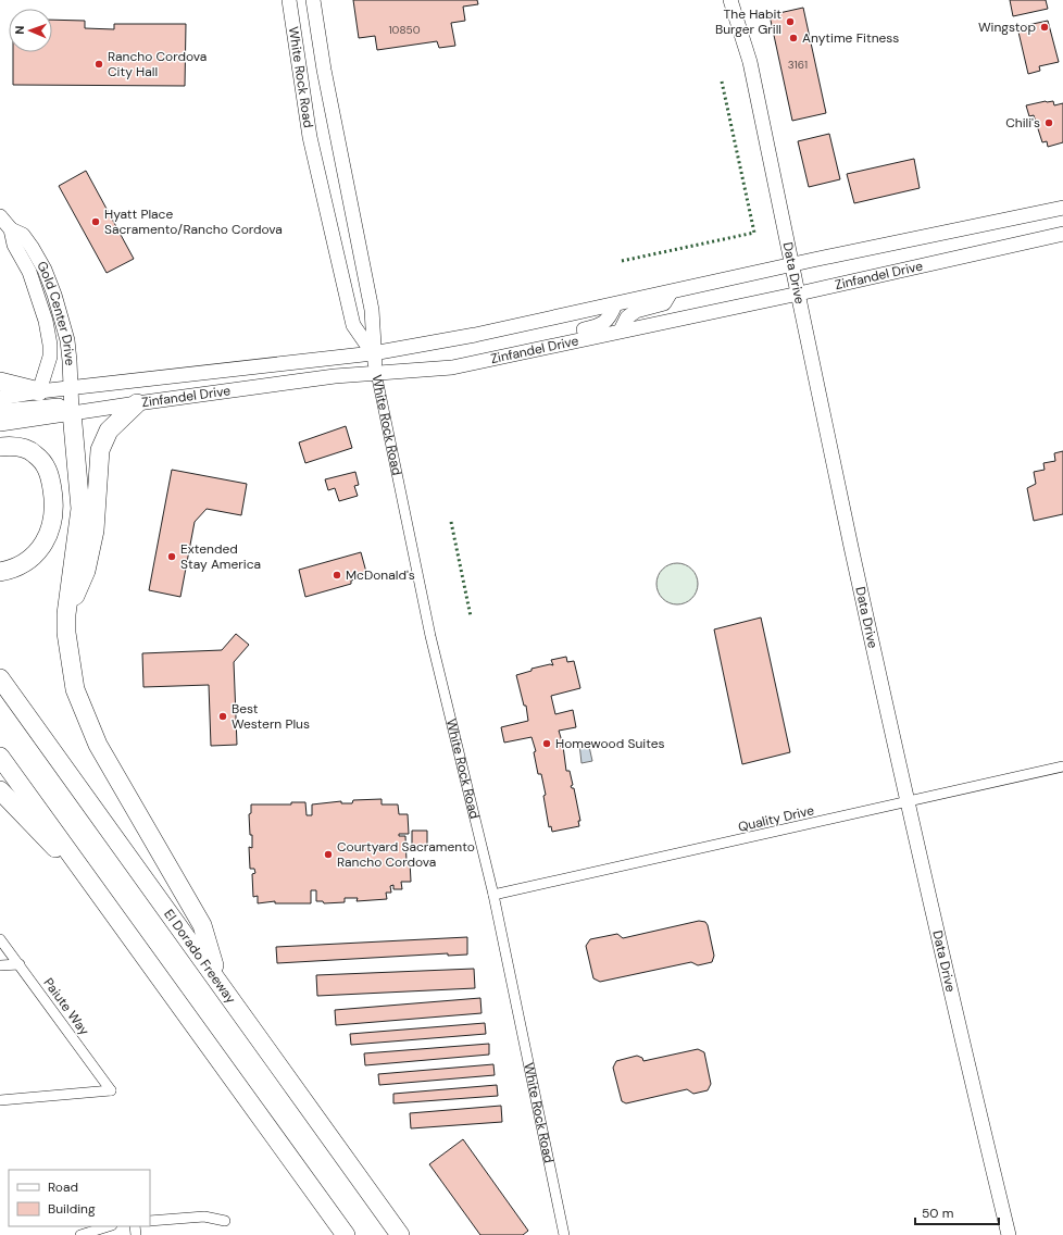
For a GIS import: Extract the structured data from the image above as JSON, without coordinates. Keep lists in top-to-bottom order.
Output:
{
  "streets": {
    "highway": ["El Dorado Freeway"],
    "main road": [
      "White Rock Road",
      "Data Drive",
      "Zinfandel Drive",
      "Gold Center Drive"
    ],
    "street": ["Quality Drive", "Paiute Way"]
  },
  "crossings": [
    ["White Rock Road", "Zinfandel Drive"],
    ["White Rock Road", "Quality Drive"],
    ["Data Drive", "Zinfandel Drive"],
    ["Data Drive", "Quality Drive"],
    ["Zinfandel Drive", "Gold Center Drive"]
  ],
  "places": [
    "The Habit Burger Grill",
    "Wingstop",
    "Anytime Fitness",
    "Rancho Cordova City Hall",
    "Chili's",
    "Hyatt Place Sacramento/Rancho Cordova",
    "Extended Stay America",
    "McDonald's",
    "Best Western Plus",
    "Homewood Suites",
    "Courtyard Sacramento Rancho Cordova"
  ],
  "house_numbers": ["10850", "3161"],
  "legend": ["Road", "Building"],
  "scale_bar": "50 m",
  "north": "left"
}
